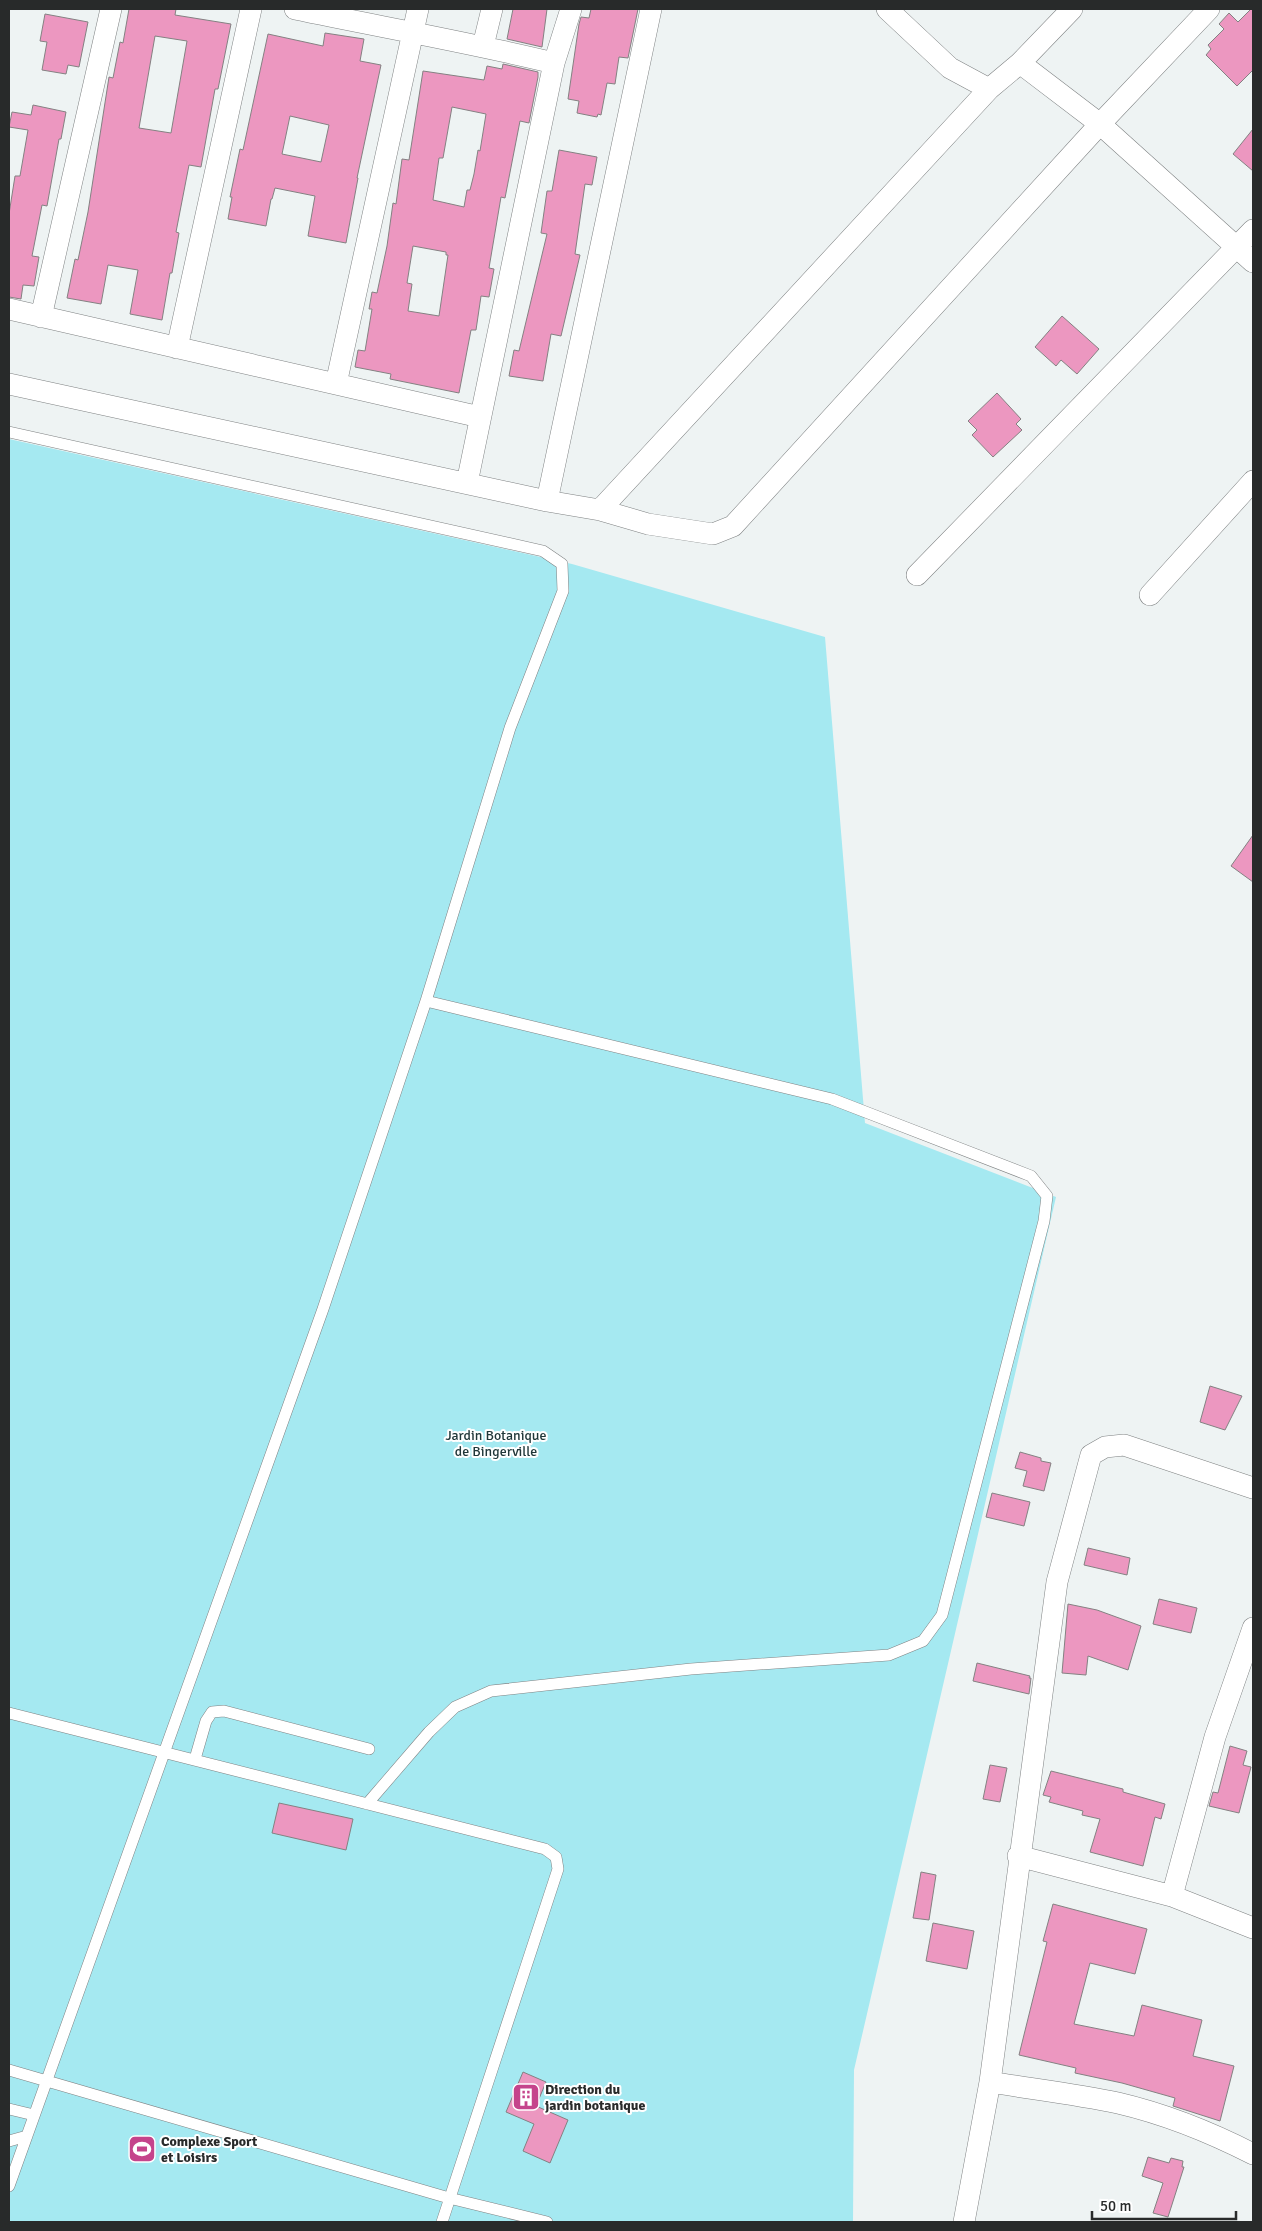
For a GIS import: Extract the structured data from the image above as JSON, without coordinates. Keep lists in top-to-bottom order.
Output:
{
  "parks": ["Jardin Botanique de Bingerville"],
  "places": {
    "building": ["Direction du jardin botanique"],
    "sports": ["Complexe Sport et Loisirs"]
  },
  "scale_bar": "50 m"
}
